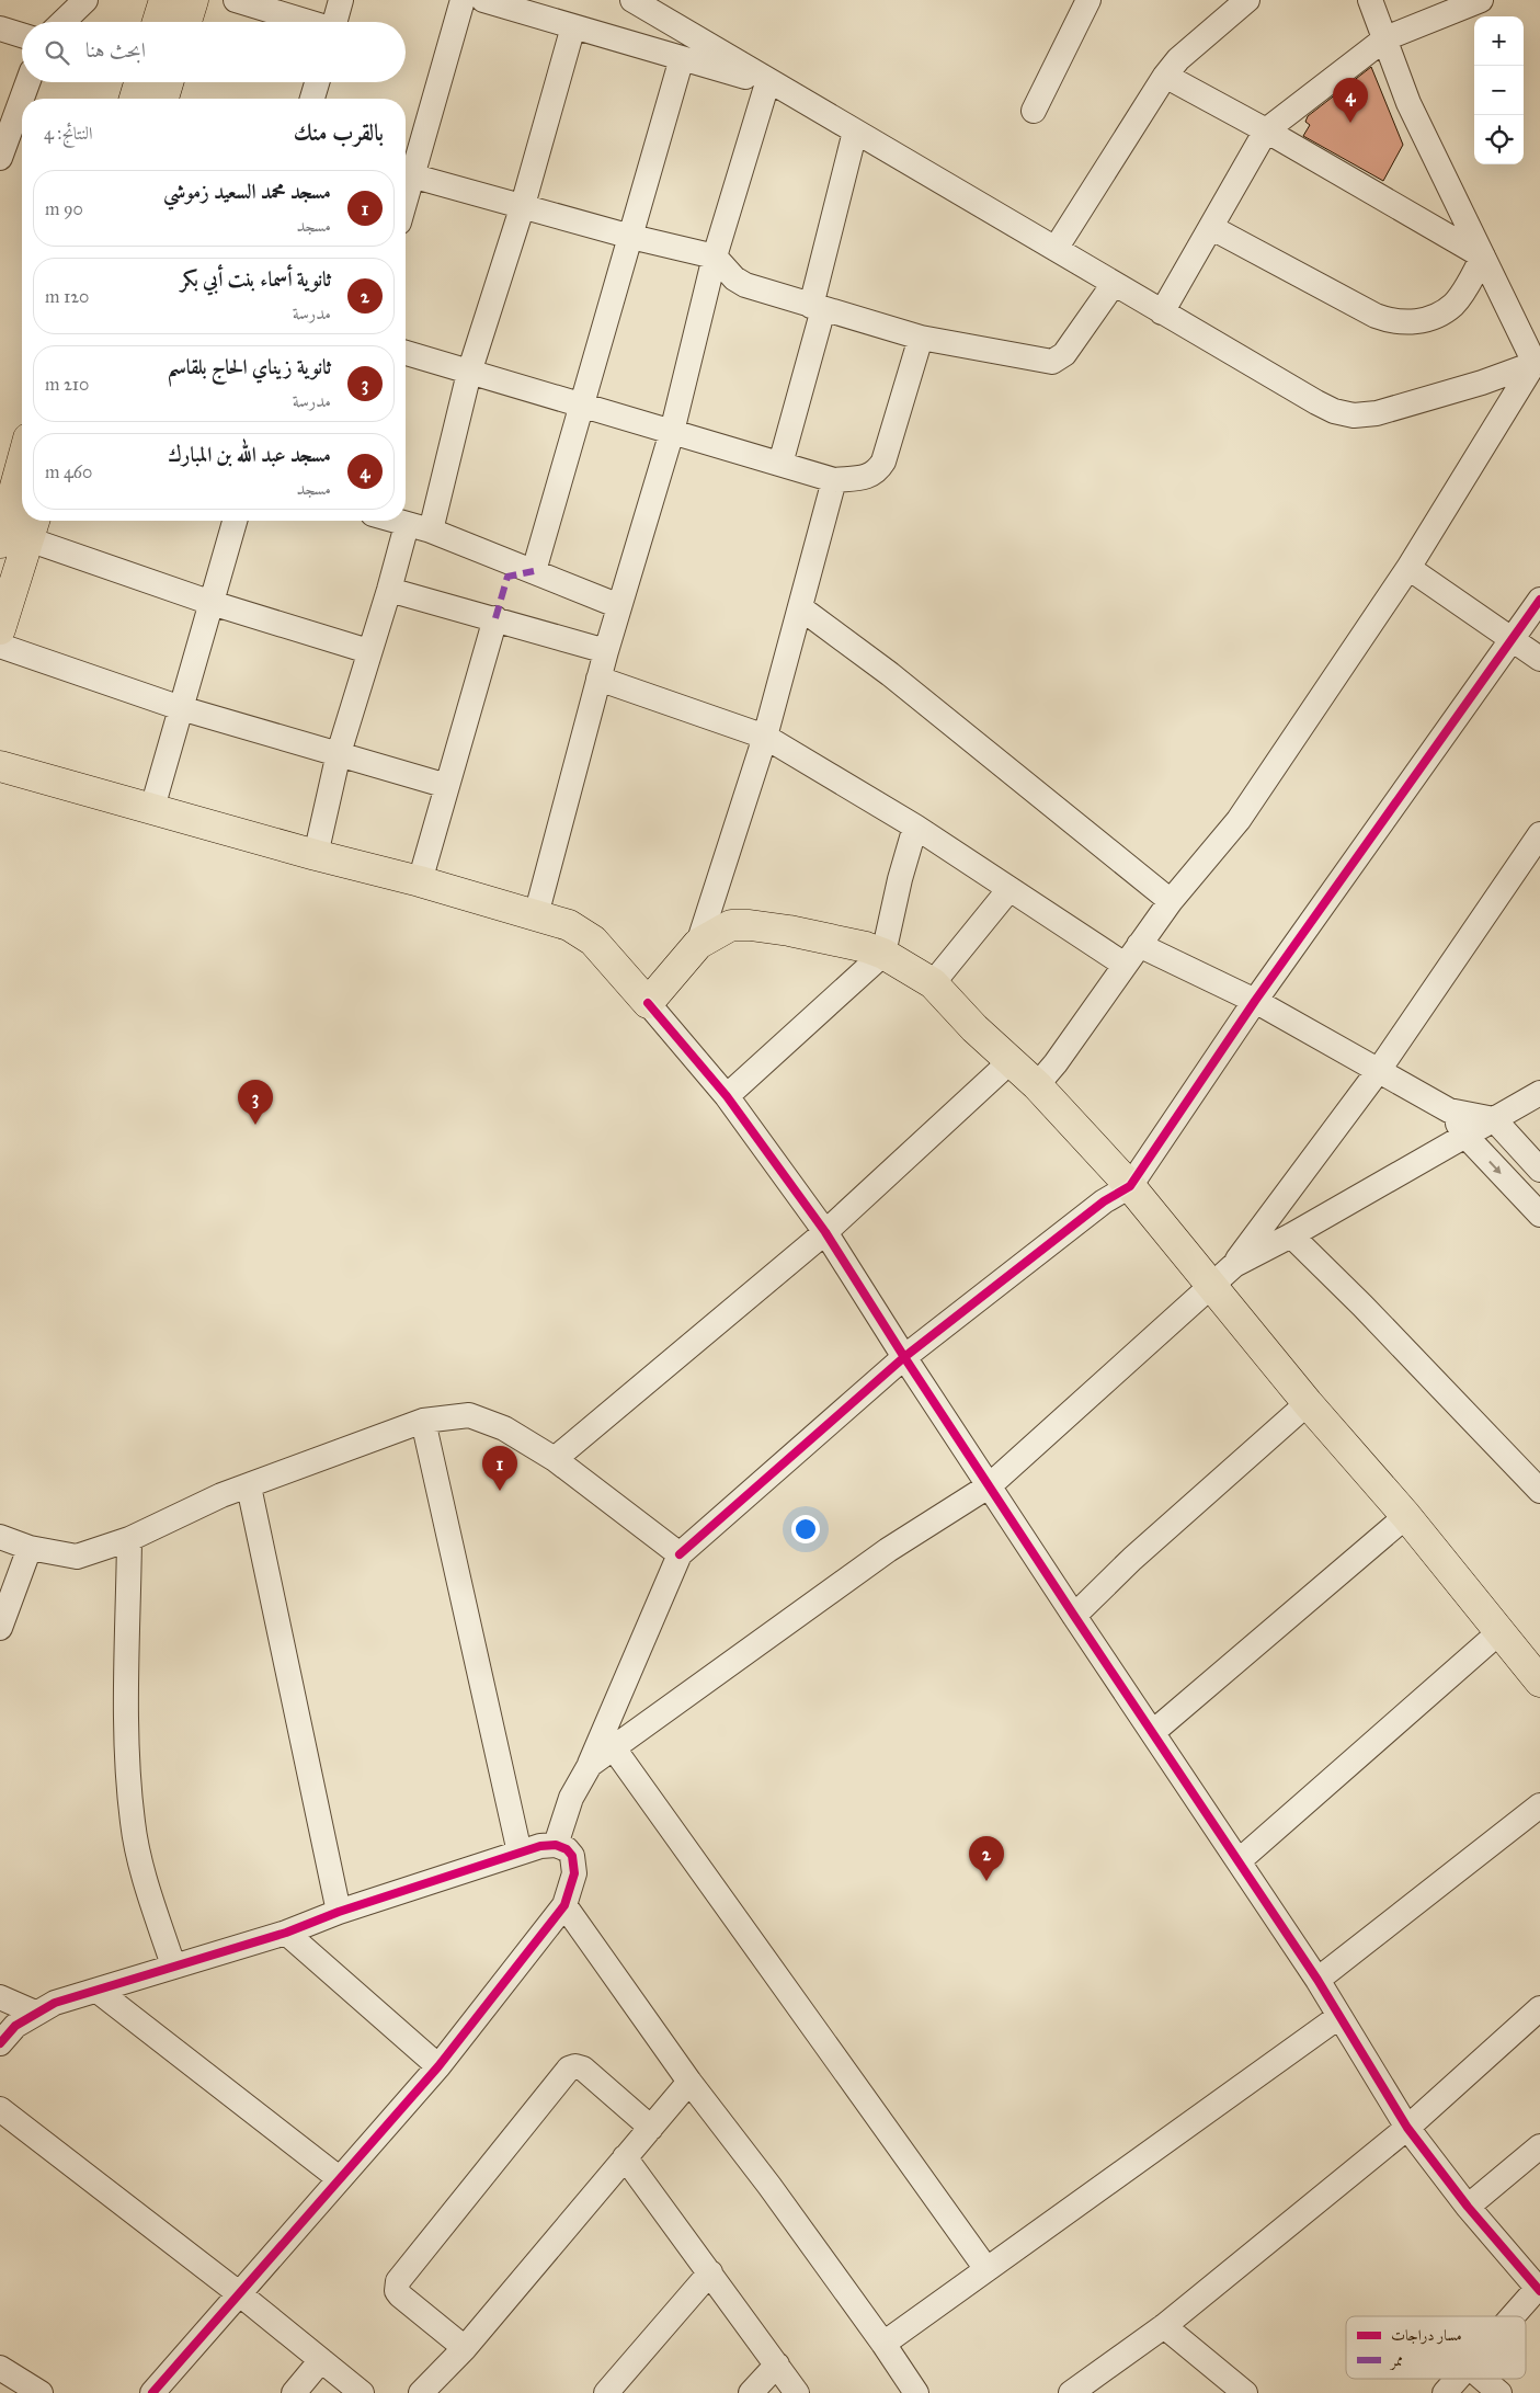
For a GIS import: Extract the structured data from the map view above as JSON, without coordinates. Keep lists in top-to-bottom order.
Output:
{
  "legend": ["مسار دراجات", "ممر"],
  "page": {
    "map_buttons": ["+", "−"],
    "search": "ابحث هنا",
    "pins": [
      "4",
      "3",
      "1",
      "2"
    ],
    "heading": ["بالقرب منك", "النتائج: 4"],
    "list": [
      {
        "mark": "1",
        "name": "مسجد محمد السعيد زموشي",
        "note": "مسجد",
        "value": "90 m"
      },
      {
        "mark": "2",
        "name": "ثانوية أسماء بنت أبي بكر",
        "note": "مدرسة",
        "value": "120 m"
      },
      {
        "mark": "3",
        "name": "ثانوية زيناي الحاج بلقاسم",
        "note": "مدرسة",
        "value": "210 m"
      },
      {
        "mark": "4",
        "name": "مسجد عبد الله بن المبارك",
        "note": "مسجد",
        "value": "460 m"
      }
    ]
  }
}
